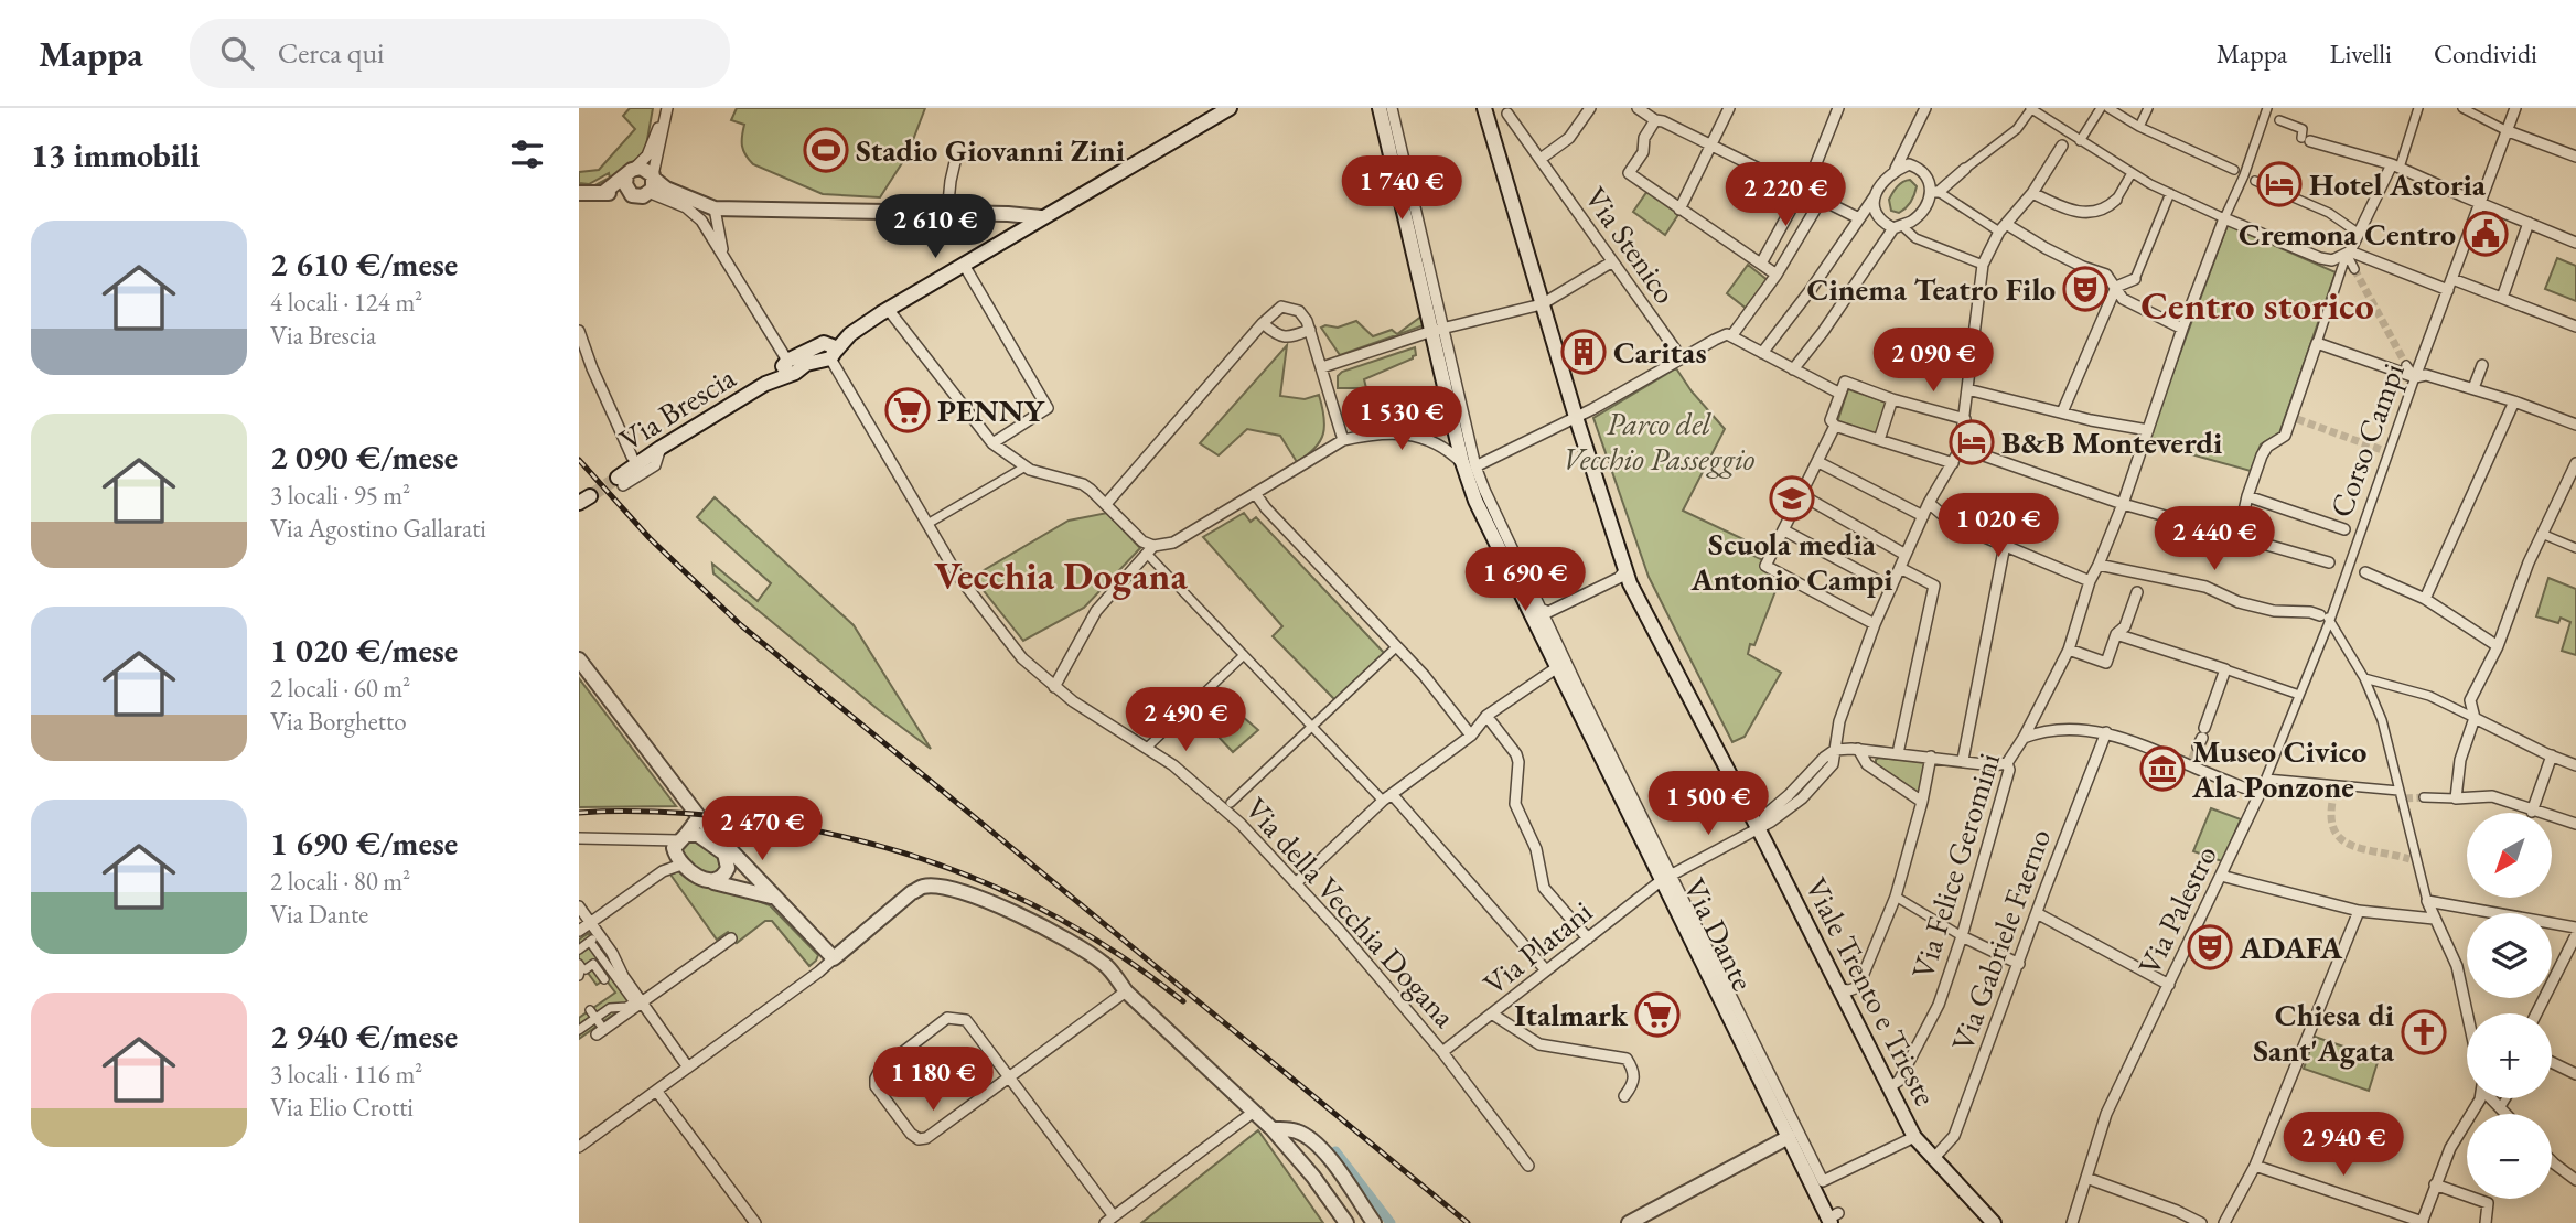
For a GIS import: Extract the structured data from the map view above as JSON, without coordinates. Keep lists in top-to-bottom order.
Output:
{
  "streets": {
    "main road": ["Via Brescia", "Via Dante", "Viale Trento e Trieste"],
    "street": [
      "Via Stenico",
      "Corso Campi",
      "Via Felice Geromini",
      "Via Palestro",
      "Via della Vecchia Dogana",
      "Via Gabriele Faerno",
      "Via Platani"
    ]
  },
  "crossings": [
    ["Via Stenico", "Viale Trento e Trieste"],
    ["Via Brescia", "Via della Vecchia Dogana"],
    ["Corso Campi", "Via Palestro"],
    ["Via Felice Geromini", "Viale Trento e Trieste"],
    ["Via della Vecchia Dogana", "Via Platani"],
    ["Via Dante", "Via Platani"],
    ["Via Gabriele Faerno", "Viale Trento e Trieste"],
    ["Via Platani", "Viale Trento e Trieste"]
  ],
  "districts": ["Centro storico", "Vecchia Dogana"],
  "parks": ["Parco del Vecchio Passeggio"],
  "places": {
    "sports": ["Stadio Giovanni Zini"],
    "hotel": ["Hotel Astoria", "B&B Monteverdi"],
    "public building": ["Cremona Centro"],
    "theatre": ["Cinema Teatro Filo", "ADAFA"],
    "building": ["Caritas"],
    "supermarket": ["PENNY", "Italmark"],
    "school or university": ["Scuola media Antonio Campi"],
    "museum": ["Museo Civico Ala Ponzone"],
    "church": ["Chiesa di Sant'Agata"]
  },
  "north": "bottom left",
  "page": {
    "header": "Mappa",
    "search": "Cerca qui",
    "nav": ["Mappa", "Livelli", "Condividi"],
    "heading": "13 immobili",
    "price": [
      "1 740 €",
      "2 220 €",
      "2 610 €",
      "2 090 €",
      "1 530 €",
      "1 020 €",
      "2 440 €",
      "1 690 €",
      "2 490 €",
      "1 500 €",
      "2 470 €",
      "1 180 €",
      "2 940 €"
    ],
    "list": [
      {
        "name": "2 610 €/mese",
        "note": "4 locali · 124 m² · Via Brescia"
      },
      {
        "name": "2 090 €/mese",
        "note": "3 locali · 95 m² · Via Agostino Gallarati"
      },
      {
        "name": "1 020 €/mese",
        "note": "2 locali · 60 m² · Via Borghetto"
      },
      {
        "name": "1 690 €/mese",
        "note": "2 locali · 80 m² · Via Dante"
      },
      {
        "name": "2 940 €/mese",
        "note": "3 locali · 116 m² · Via Elio Crotti"
      }
    ],
    "map_buttons": ["+", "−"]
  }
}
